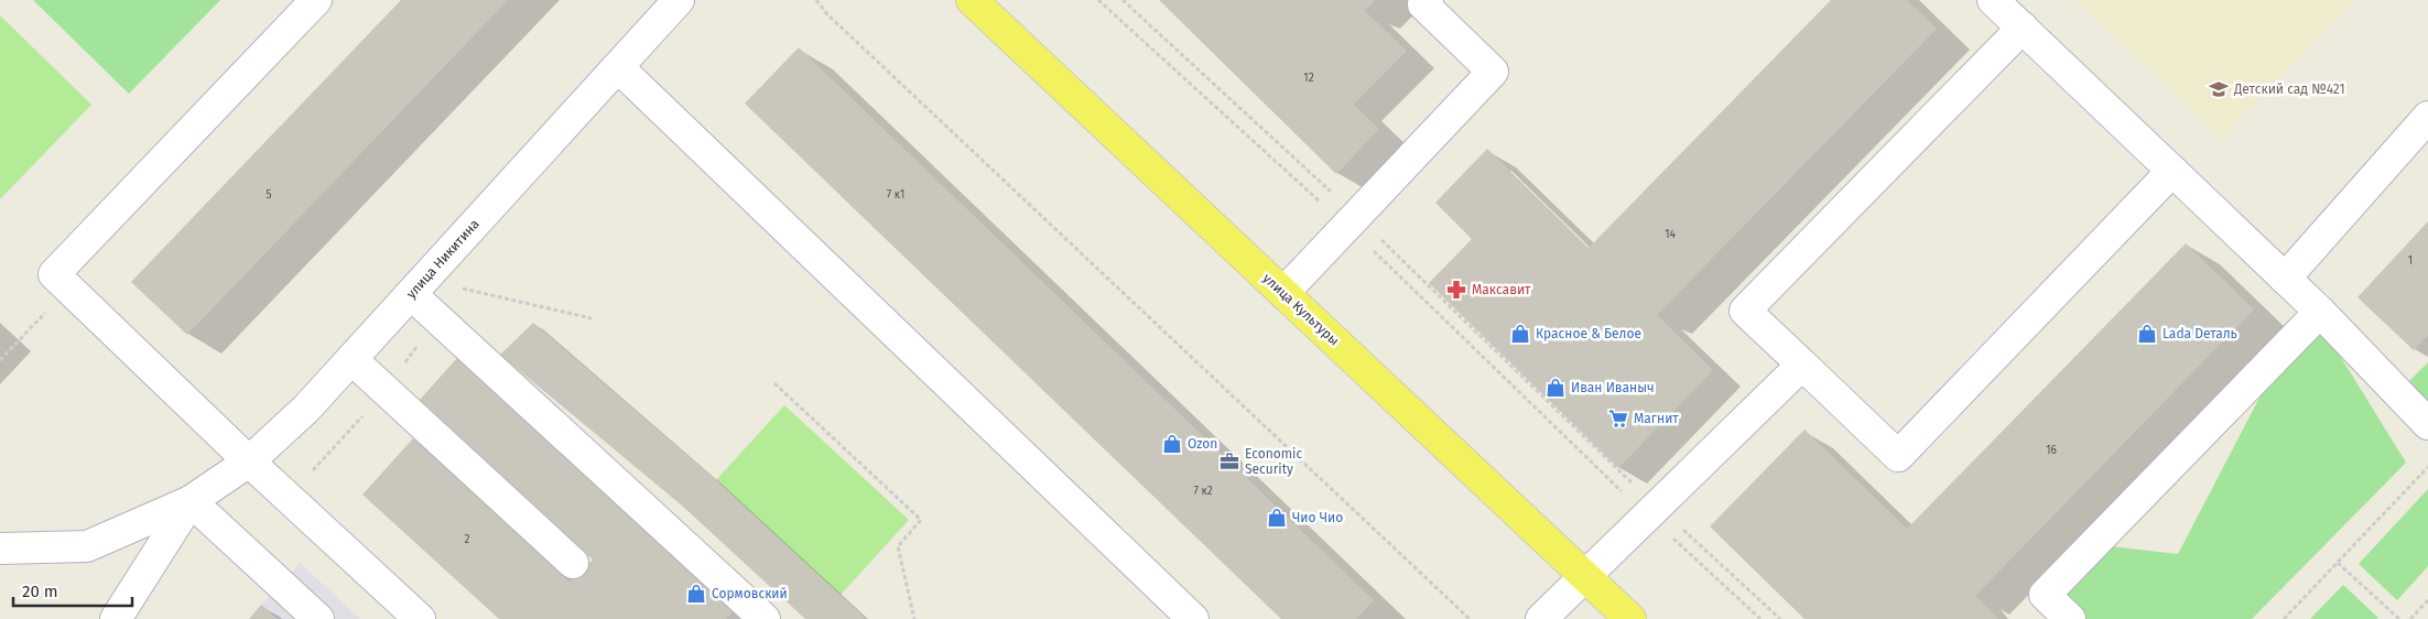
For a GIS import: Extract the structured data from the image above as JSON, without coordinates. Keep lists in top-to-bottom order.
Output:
{
  "streets": {
    "main road": ["улица Культуры"],
    "street": ["улица Никитина"]
  },
  "places": {
    "school or university": ["Детский сад №421"],
    "pharmacy": ["Максавит"],
    "shop": [
      "Красное & Белое",
      "Lada Dеталь",
      "Иван Иваныч",
      "Ozon",
      "Чио Чио",
      "Сормовский"
    ],
    "supermarket": ["Магнит"],
    "office": ["Economic Security"]
  },
  "house_numbers": [
    "12",
    "5",
    "7 к1",
    "14",
    "1",
    "16",
    "7 к2",
    "2"
  ],
  "scale_bar": "20 m"
}
